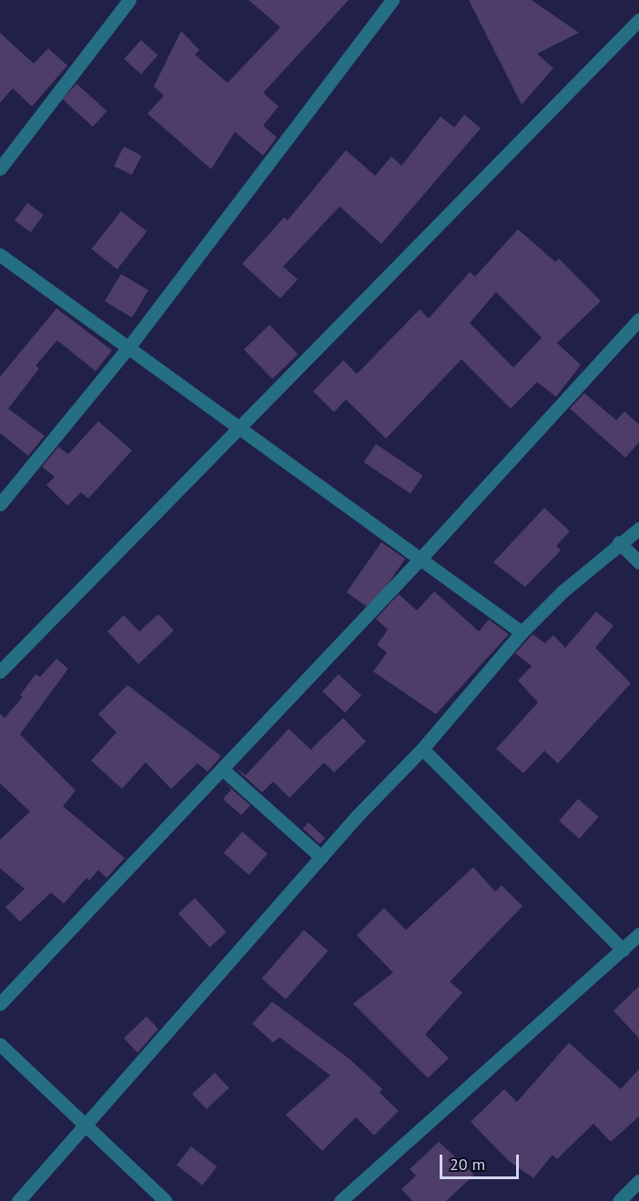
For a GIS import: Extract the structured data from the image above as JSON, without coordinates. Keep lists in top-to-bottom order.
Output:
{
  "scale_bar": "20 m"
}
